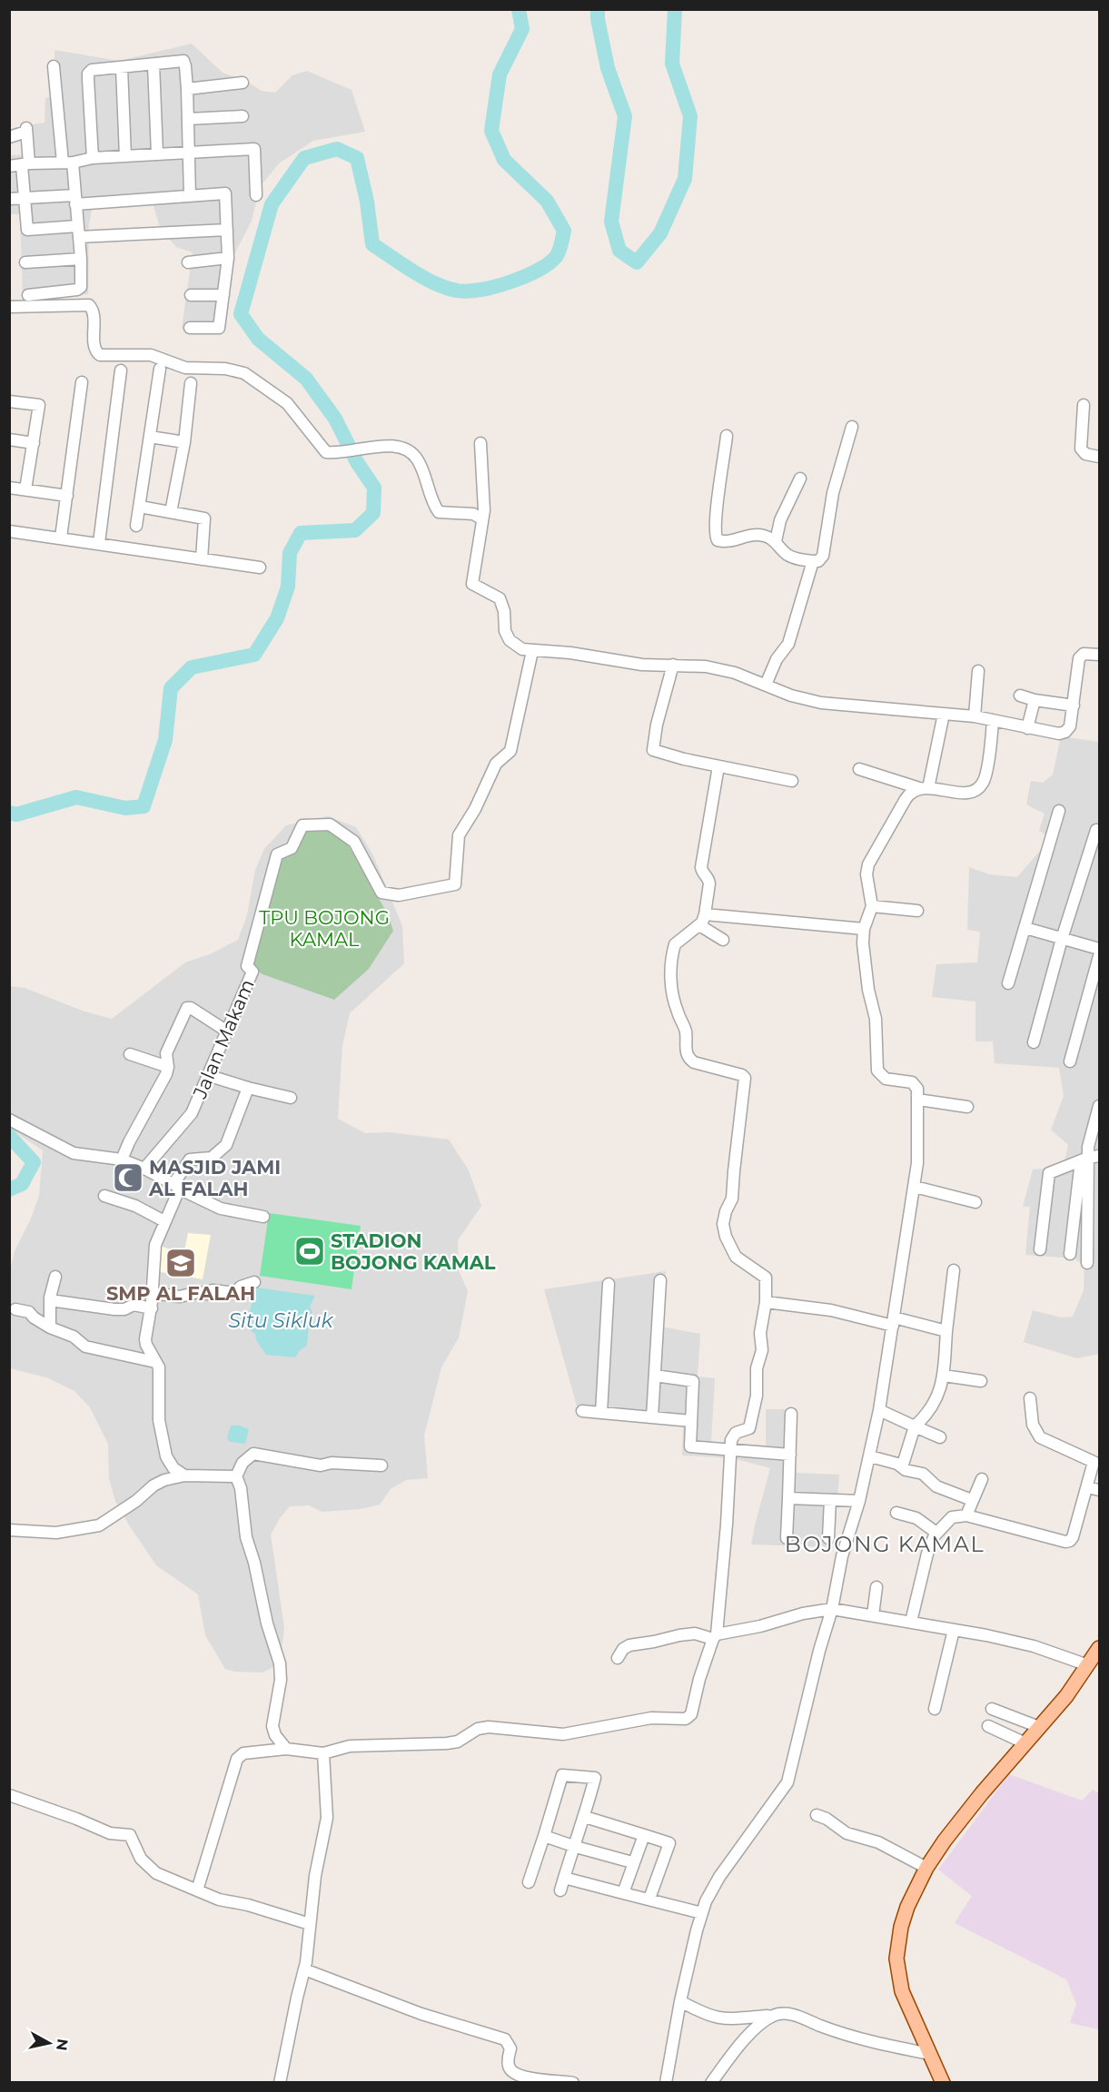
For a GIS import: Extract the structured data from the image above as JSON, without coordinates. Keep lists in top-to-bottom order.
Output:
{
  "streets": {
    "street": ["Jalan Makam"]
  },
  "districts": ["BOJONG KAMAL"],
  "water": ["Situ Sikluk"],
  "parks": ["TPU BOJONG KAMAL"],
  "places": {
    "mosque": ["MASJID JAMI AL FALAH"],
    "sports": ["STADION BOJONG KAMAL"],
    "school or university": ["SMP AL FALAH"]
  },
  "north": "right"
}
